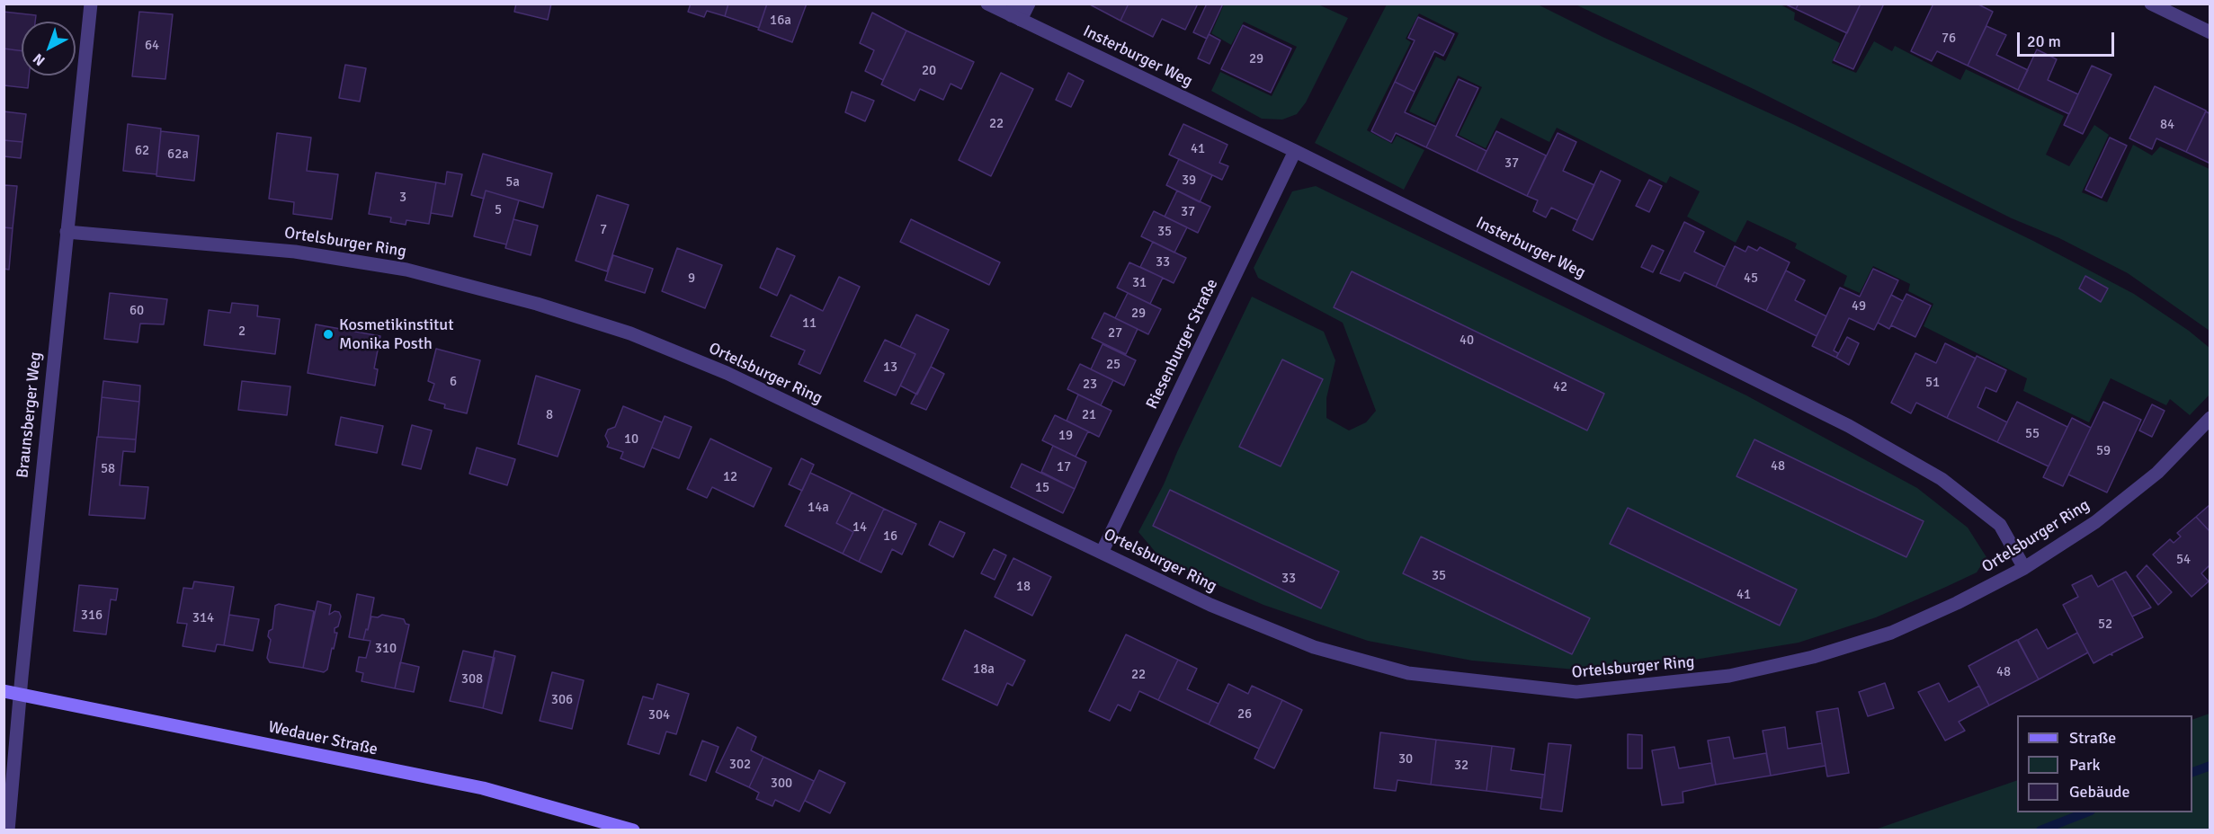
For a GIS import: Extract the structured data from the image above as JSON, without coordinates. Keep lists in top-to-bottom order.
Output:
{
  "streets": {
    "main road": ["Wedauer Straße"],
    "street": [
      "Insterburger Weg",
      "Ortelsburger Ring",
      "Riesenburger Straße",
      "Braunsberger Weg"
    ]
  },
  "crossings": [
    ["Insterburger Weg", "Ortelsburger Ring"],
    ["Insterburger Weg", "Riesenburger Straße"],
    ["Ortelsburger Ring", "Riesenburger Straße"],
    ["Ortelsburger Ring", "Braunsberger Weg"],
    ["Braunsberger Weg", "Wedauer Straße"]
  ],
  "places": ["Kosmetikinstitut Monika Posth"],
  "house_numbers": [
    "16a",
    "76",
    "64",
    "29",
    "20",
    "22",
    "84",
    "41",
    "62",
    "62a",
    "37",
    "39",
    "5a",
    "3",
    "5",
    "37",
    "7",
    "35",
    "33",
    "9",
    "45",
    "31",
    "49",
    "60",
    "29",
    "11",
    "2",
    "27",
    "40",
    "25",
    "13",
    "6",
    "51",
    "23",
    "42",
    "8",
    "21",
    "55",
    "19",
    "10",
    "59",
    "48",
    "17",
    "58",
    "12",
    "15",
    "14a",
    "14",
    "16",
    "54",
    "35",
    "33",
    "18",
    "41",
    "316",
    "314",
    "52",
    "310",
    "18a",
    "48",
    "22",
    "308",
    "306",
    "26",
    "304",
    "30",
    "302",
    "32",
    "300"
  ],
  "legend": ["Straße", "Park", "Gebäude"],
  "scale_bar": "20 m",
  "north": "bottom left"
}
